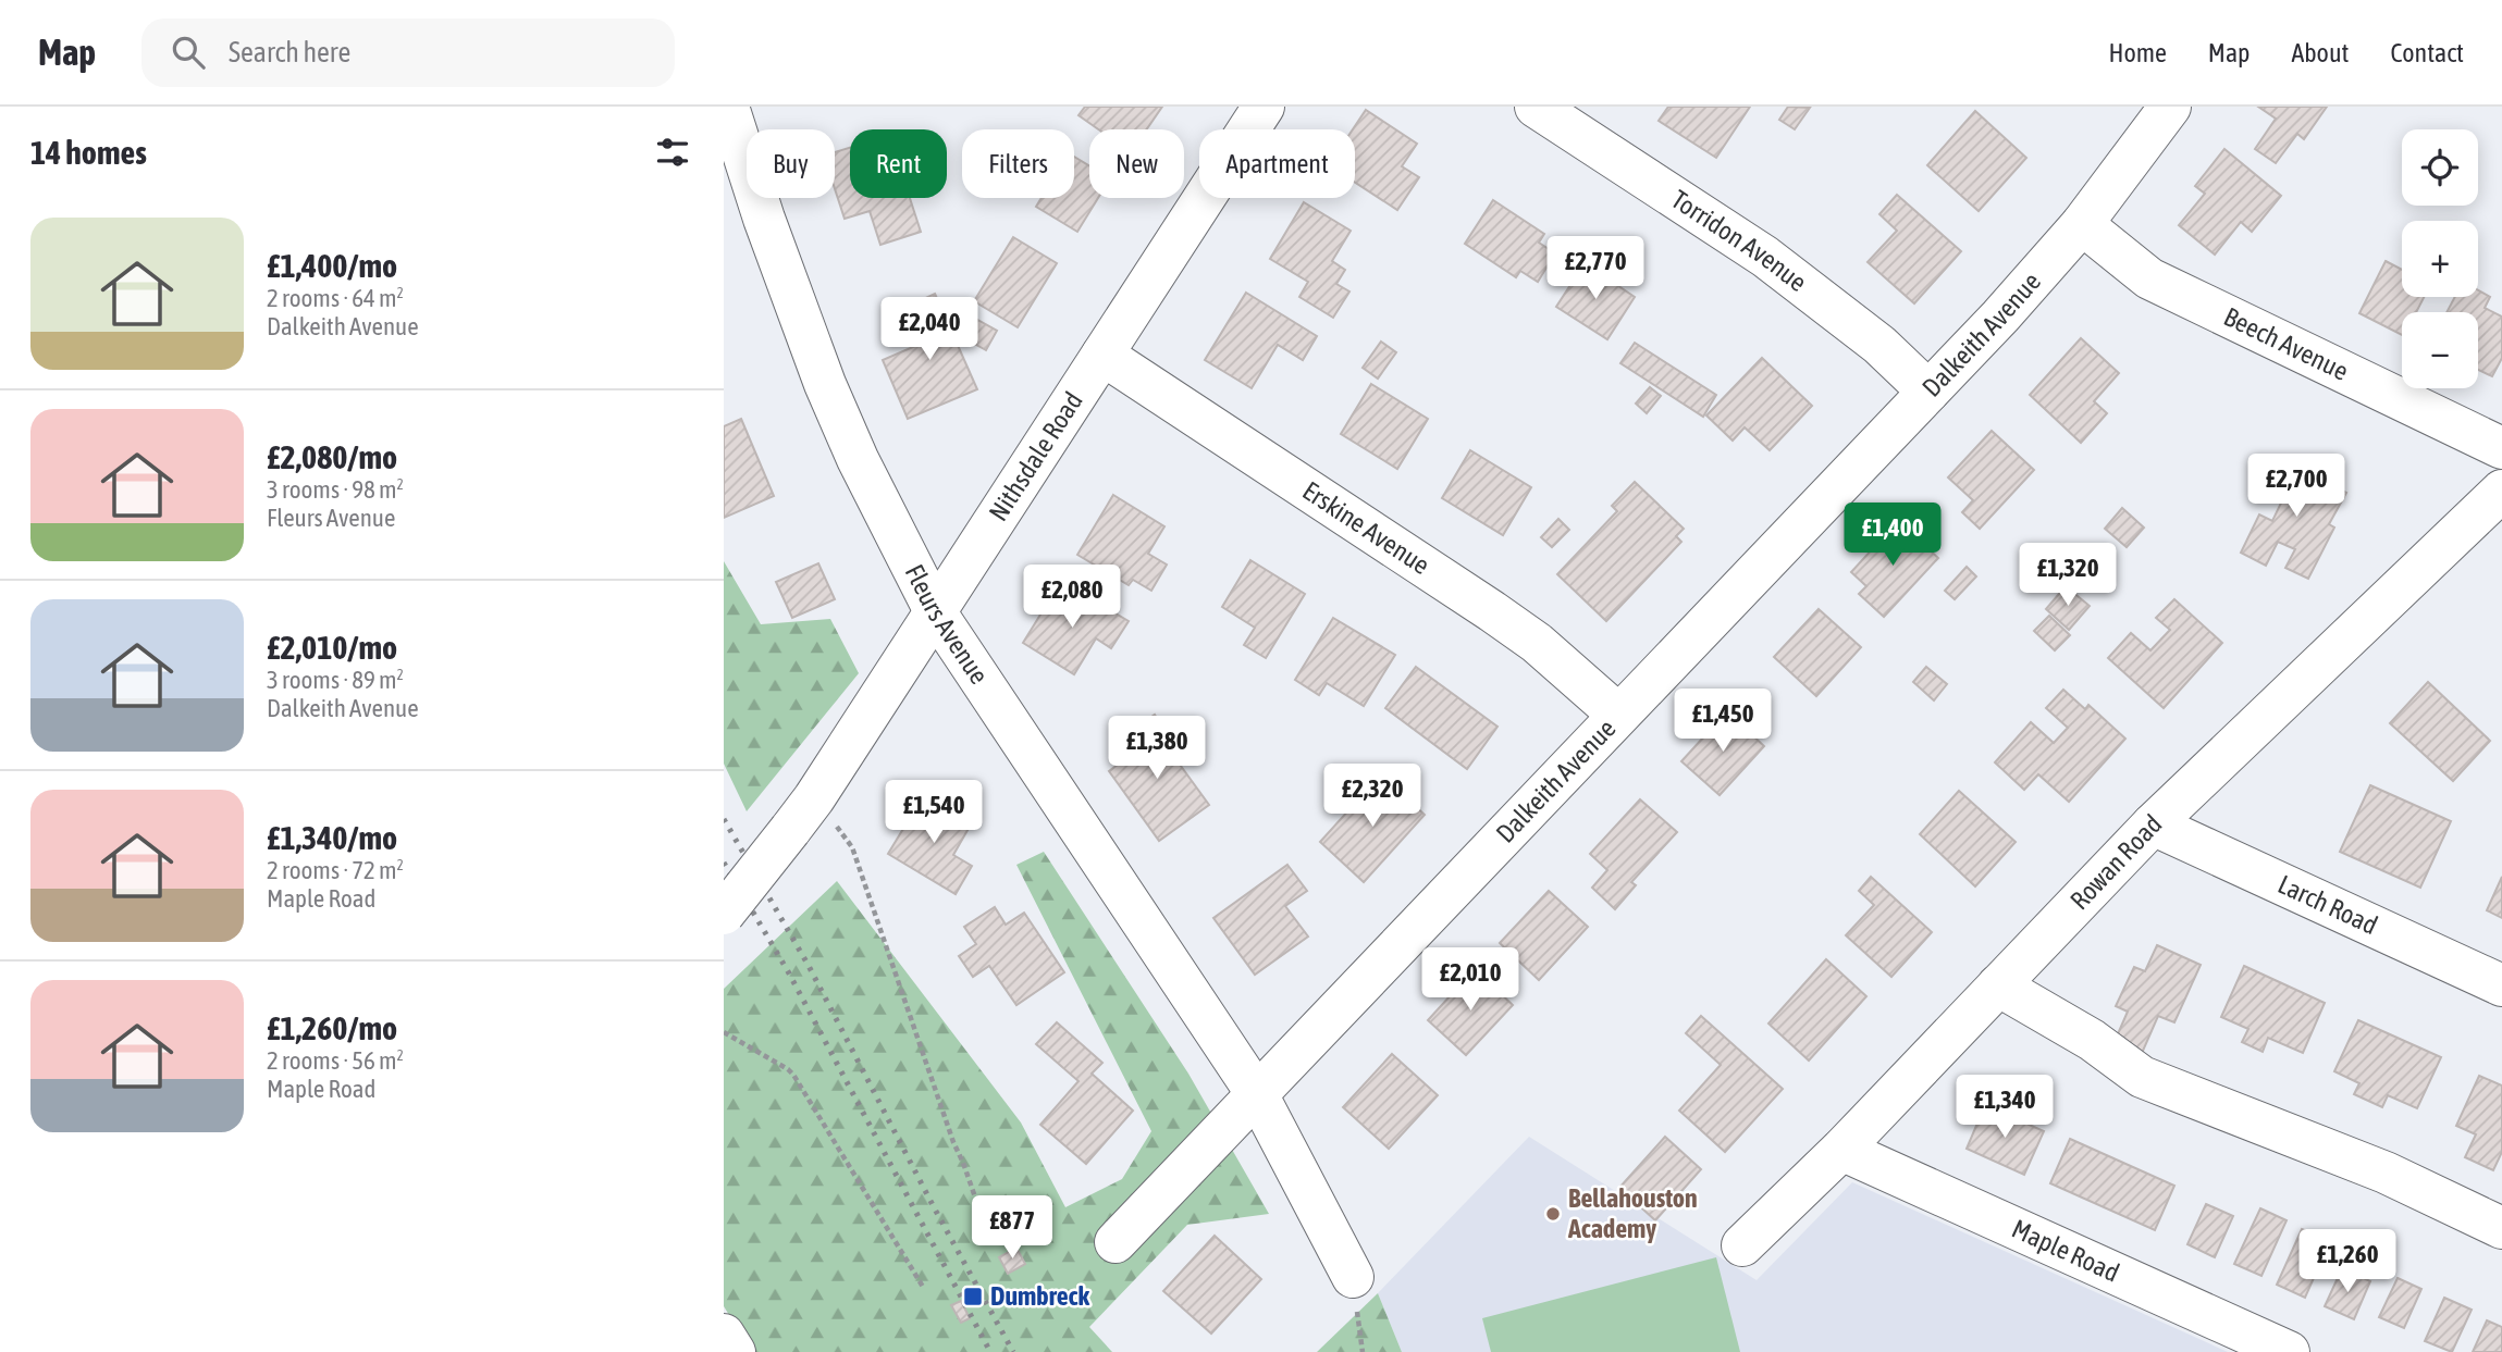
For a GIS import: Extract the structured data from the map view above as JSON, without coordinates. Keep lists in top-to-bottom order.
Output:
{
  "streets": {
    "main road": [
      "Torridon Avenue",
      "Dalkeith Avenue",
      "Beech Avenue",
      "Nithsdale Road",
      "Erskine Avenue",
      "Fleurs Avenue",
      "Rowan Road",
      "Larch Road",
      "Maple Road"
    ]
  },
  "crossings": [
    ["Torridon Avenue", "Dalkeith Avenue"],
    ["Dalkeith Avenue", "Beech Avenue"],
    ["Dalkeith Avenue", "Erskine Avenue"],
    ["Dalkeith Avenue", "Fleurs Avenue"],
    ["Nithsdale Road", "Erskine Avenue"],
    ["Nithsdale Road", "Fleurs Avenue"],
    ["Rowan Road", "Larch Road"],
    ["Rowan Road", "Maple Road"]
  ],
  "places": {
    "other": ["Bellahouston Academy"],
    "transit": ["Dumbreck"]
  },
  "page": {
    "header": "Map",
    "search": "Search here",
    "nav": [
      "Home",
      "Map",
      "About",
      "Contact"
    ],
    "heading": "14 homes",
    "map_buttons": ["+", "−"],
    "chip": [
      "Buy",
      "Rent",
      "Filters",
      "New",
      "Apartment"
    ],
    "list": [
      {
        "name": "£1,400/mo",
        "note": "2 rooms · 64 m² · Dalkeith Avenue"
      },
      {
        "name": "£2,080/mo",
        "note": "3 rooms · 98 m² · Fleurs Avenue"
      },
      {
        "name": "£2,010/mo",
        "note": "3 rooms · 89 m² · Dalkeith Avenue"
      },
      {
        "name": "£1,340/mo",
        "note": "2 rooms · 72 m² · Maple Road"
      },
      {
        "name": "£1,260/mo",
        "note": "2 rooms · 56 m² · Maple Road"
      }
    ],
    "price": [
      "£2,770",
      "£2,040",
      "£2,700",
      "£1,400",
      "£1,320",
      "£2,080",
      "£1,450",
      "£1,380",
      "£2,320",
      "£1,540",
      "£2,010",
      "£1,340",
      "£877",
      "£1,260"
    ]
  }
}
